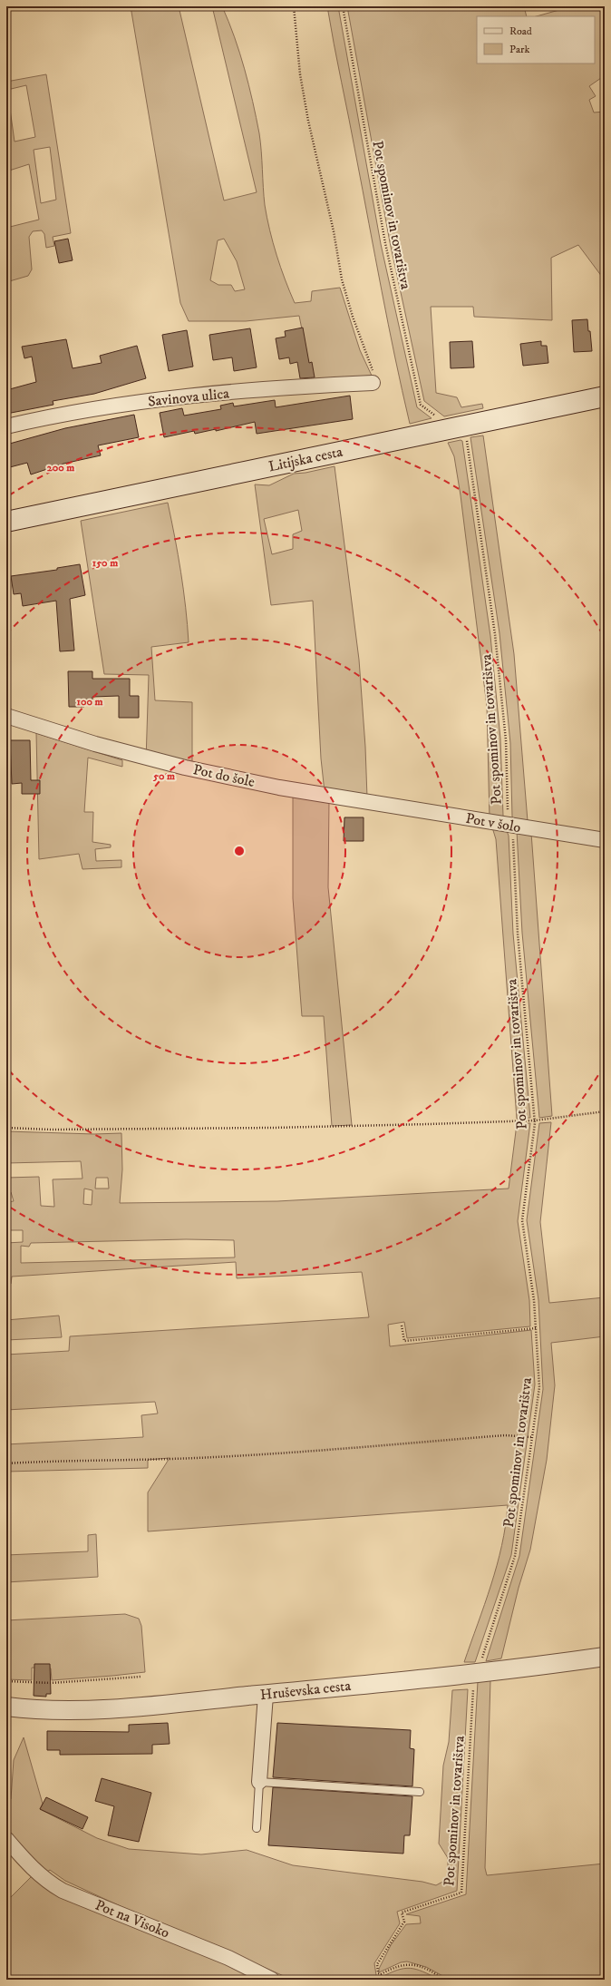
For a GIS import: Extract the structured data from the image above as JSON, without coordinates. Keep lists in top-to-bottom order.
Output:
{
  "streets": {
    "main road": ["Litijska cesta"],
    "street": [
      "Savinova ulica",
      "Pot do šole",
      "Pot v šolo",
      "Hruševska cesta",
      "Pot na Visoko"
    ],
    "path": ["Pot spominov in tovarištva"]
  },
  "crossings": [
    ["Pot spominov in tovarištva", "Pot v šolo"],
    ["Pot do šole", "Pot v šolo"]
  ],
  "legend": ["Road", "Park"],
  "rings": [
    "200 m",
    "150 m",
    "100 m",
    "50 m"
  ]
}
